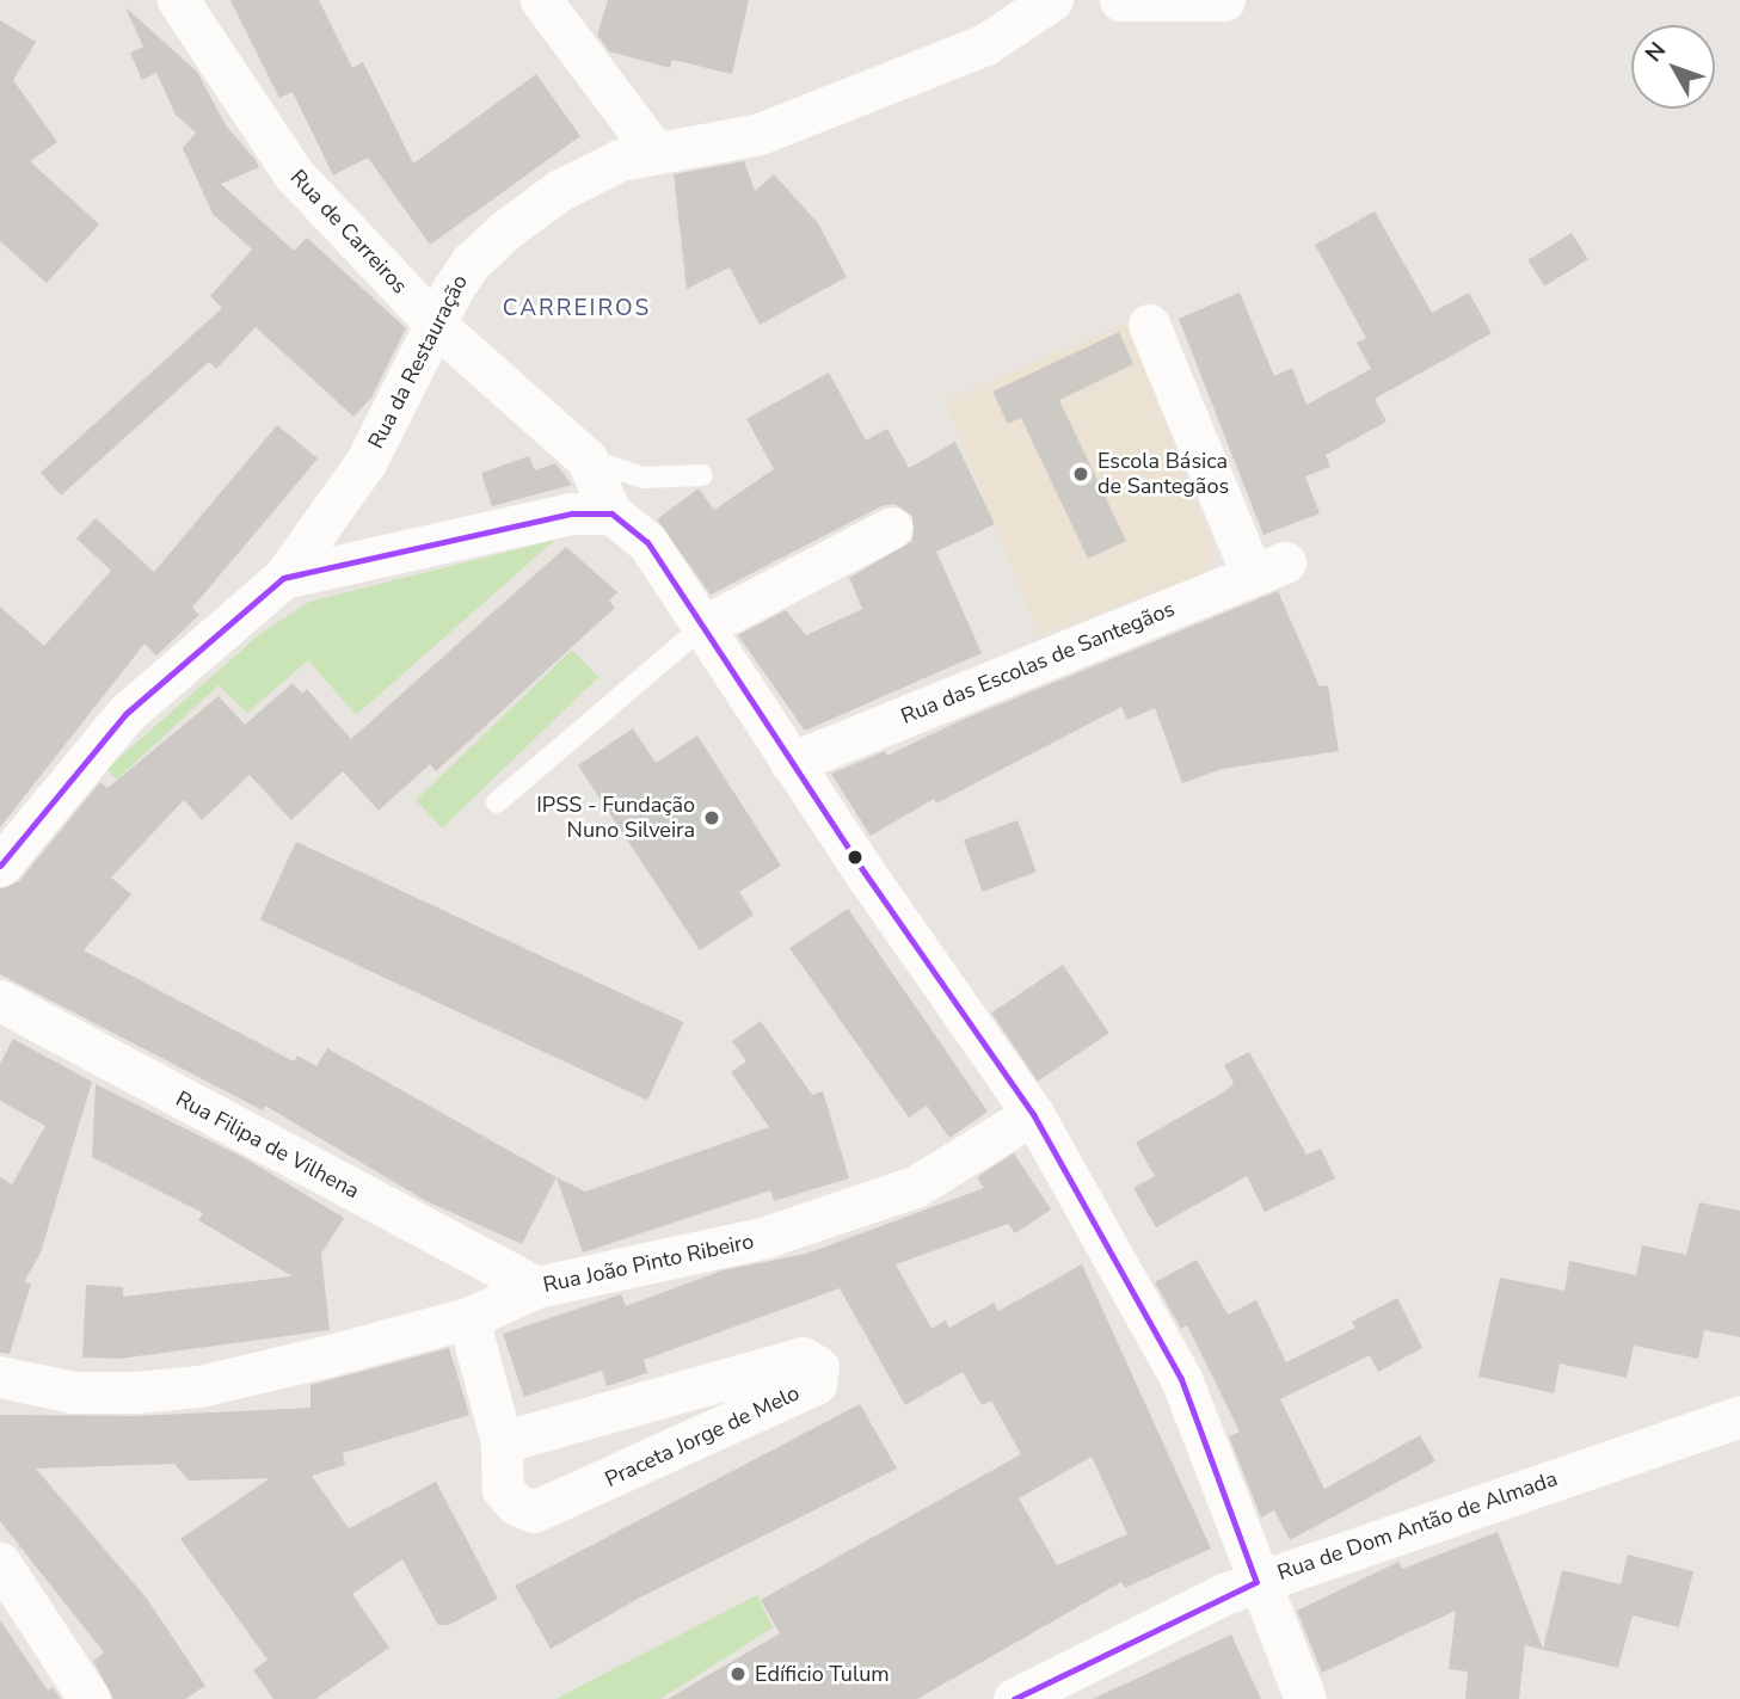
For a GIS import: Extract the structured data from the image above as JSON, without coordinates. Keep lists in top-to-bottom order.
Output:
{
  "streets": {
    "street": [
      "Rua de Carreiros",
      "Rua da Restauração",
      "Rua das Escolas de Santegãos",
      "Rua Filipa de Vilhena",
      "Rua João Pinto Ribeiro",
      "Praceta Jorge de Melo",
      "Rua de Dom Antão de Almada"
    ]
  },
  "crossings": [
    ["Rua de Carreiros", "Rua da Restauração"],
    ["Rua Filipa de Vilhena", "Rua João Pinto Ribeiro"],
    ["Rua João Pinto Ribeiro", "Praceta Jorge de Melo"]
  ],
  "districts": ["CARREIROS"],
  "places": ["Escola Básica de Santegãos", "IPSS - Fundação Nuno Silveira", "Edíficio Tulum"],
  "north": "top left"
}
